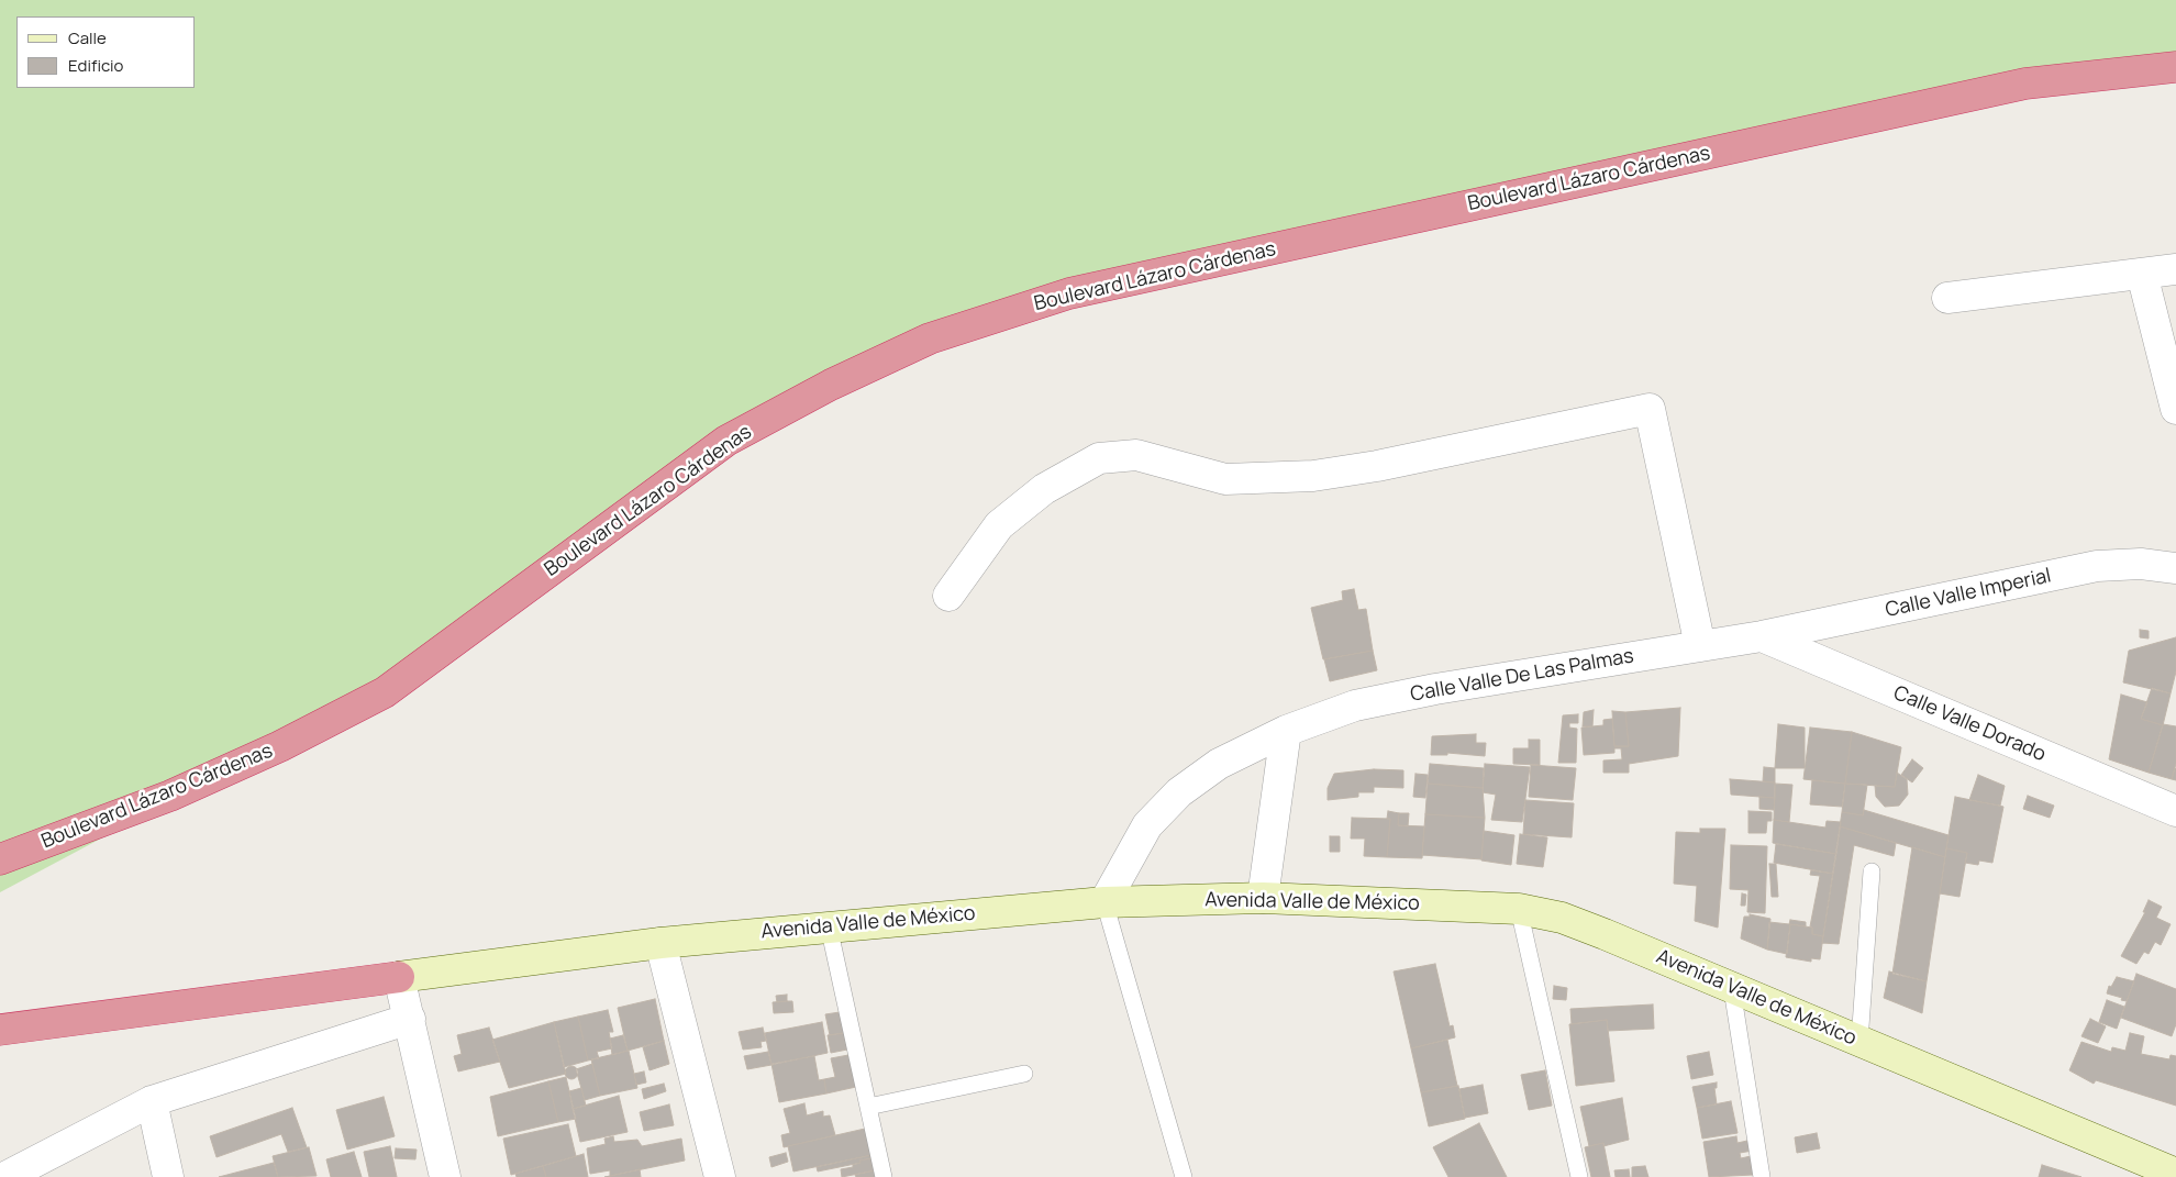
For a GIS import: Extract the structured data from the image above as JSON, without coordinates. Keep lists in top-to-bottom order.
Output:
{
  "streets": {
    "highway": ["Boulevard Lázaro Cárdenas"],
    "main road": ["Avenida Valle de México"],
    "street": ["Calle Valle Imperial", "Calle Valle De Las Palmas", "Calle Valle Dorado"]
  },
  "crossings": [
    ["Calle Valle Imperial", "Calle Valle De Las Palmas"],
    ["Calle Valle Imperial", "Calle Valle Dorado"],
    ["Calle Valle De Las Palmas", "Calle Valle Dorado"],
    ["Calle Valle De Las Palmas", "Avenida Valle de México"]
  ],
  "legend": ["Calle", "Edificio"]
}
